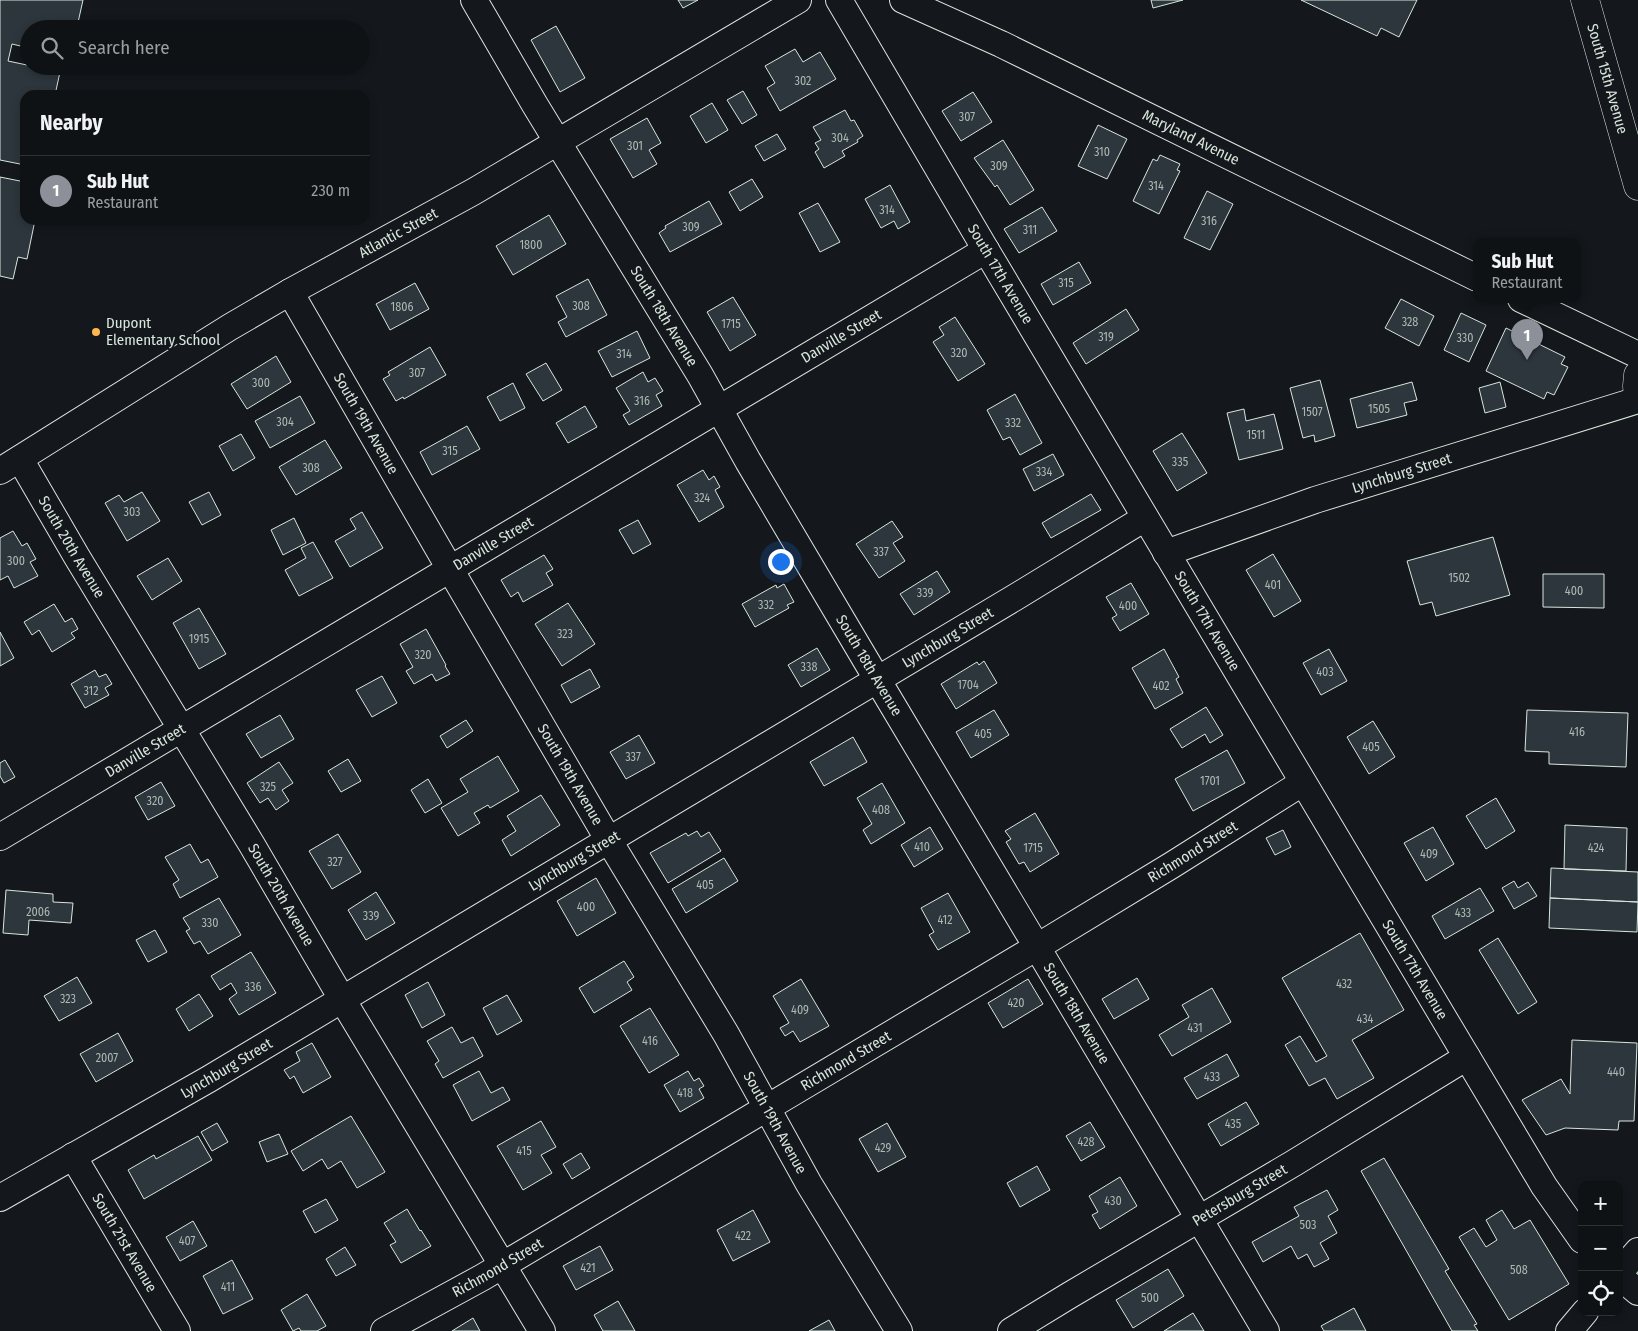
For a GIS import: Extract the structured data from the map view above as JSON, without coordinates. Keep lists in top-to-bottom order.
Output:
{
  "streets": {
    "main road": ["South 15th Avenue"],
    "street": [
      "Maryland Avenue",
      "Atlantic Street",
      "South 17th Avenue",
      "South 18th Avenue",
      "Danville Street",
      "South 19th Avenue",
      "Lynchburg Street",
      "South 20th Avenue",
      "Richmond Street",
      "Petersburg Street",
      "South 21st Avenue"
    ]
  },
  "crossings": [
    ["Atlantic Street", "South 18th Avenue"],
    ["Atlantic Street", "South 19th Avenue"],
    ["Atlantic Street", "South 20th Avenue"],
    ["South 17th Avenue", "Danville Street"],
    ["South 17th Avenue", "Lynchburg Street"],
    ["South 17th Avenue", "Richmond Street"],
    ["South 17th Avenue", "Petersburg Street"],
    ["South 18th Avenue", "Danville Street"],
    ["South 18th Avenue", "Lynchburg Street"],
    ["South 18th Avenue", "Richmond Street"],
    ["South 18th Avenue", "Petersburg Street"],
    ["Danville Street", "South 19th Avenue"],
    ["Danville Street", "South 20th Avenue"],
    ["South 19th Avenue", "Lynchburg Street"],
    ["South 19th Avenue", "Richmond Street"],
    ["Lynchburg Street", "South 20th Avenue"],
    ["Lynchburg Street", "South 21st Avenue"],
    ["South 20th Avenue", "Richmond Street"]
  ],
  "places": ["Dupont Elementary School"],
  "house_numbers": [
    "302",
    "307",
    "304",
    "301",
    "310",
    "309",
    "314",
    "314",
    "316",
    "309",
    "311",
    "1800",
    "315",
    "308",
    "1806",
    "328",
    "1715",
    "319",
    "330",
    "320",
    "314",
    "307",
    "300",
    "316",
    "1505",
    "1507",
    "304",
    "332",
    "1511",
    "315",
    "335",
    "308",
    "334",
    "324",
    "303",
    "337",
    "300",
    "1502",
    "401",
    "400",
    "339",
    "332",
    "400",
    "323",
    "1915",
    "320",
    "338",
    "403",
    "1704",
    "402",
    "312",
    "416",
    "405",
    "405",
    "337",
    "1701",
    "325",
    "320",
    "408",
    "410",
    "1715",
    "424",
    "409",
    "327",
    "405",
    "400",
    "2006",
    "433",
    "339",
    "412",
    "330",
    "432",
    "336",
    "323",
    "420",
    "409",
    "434",
    "431",
    "416",
    "2007",
    "440",
    "433",
    "418",
    "435",
    "428",
    "429",
    "415",
    "430",
    "503",
    "422",
    "407",
    "421",
    "508",
    "411",
    "500"
  ],
  "page": {
    "search": "Search here",
    "heading": "Nearby",
    "list": [
      {
        "mark": "1",
        "name": "Sub Hut",
        "note": "Restaurant",
        "value": "230 m"
      }
    ],
    "popup": ["Sub Hut", "Restaurant"],
    "pins": "1",
    "map_buttons": ["+", "−"]
  }
}
